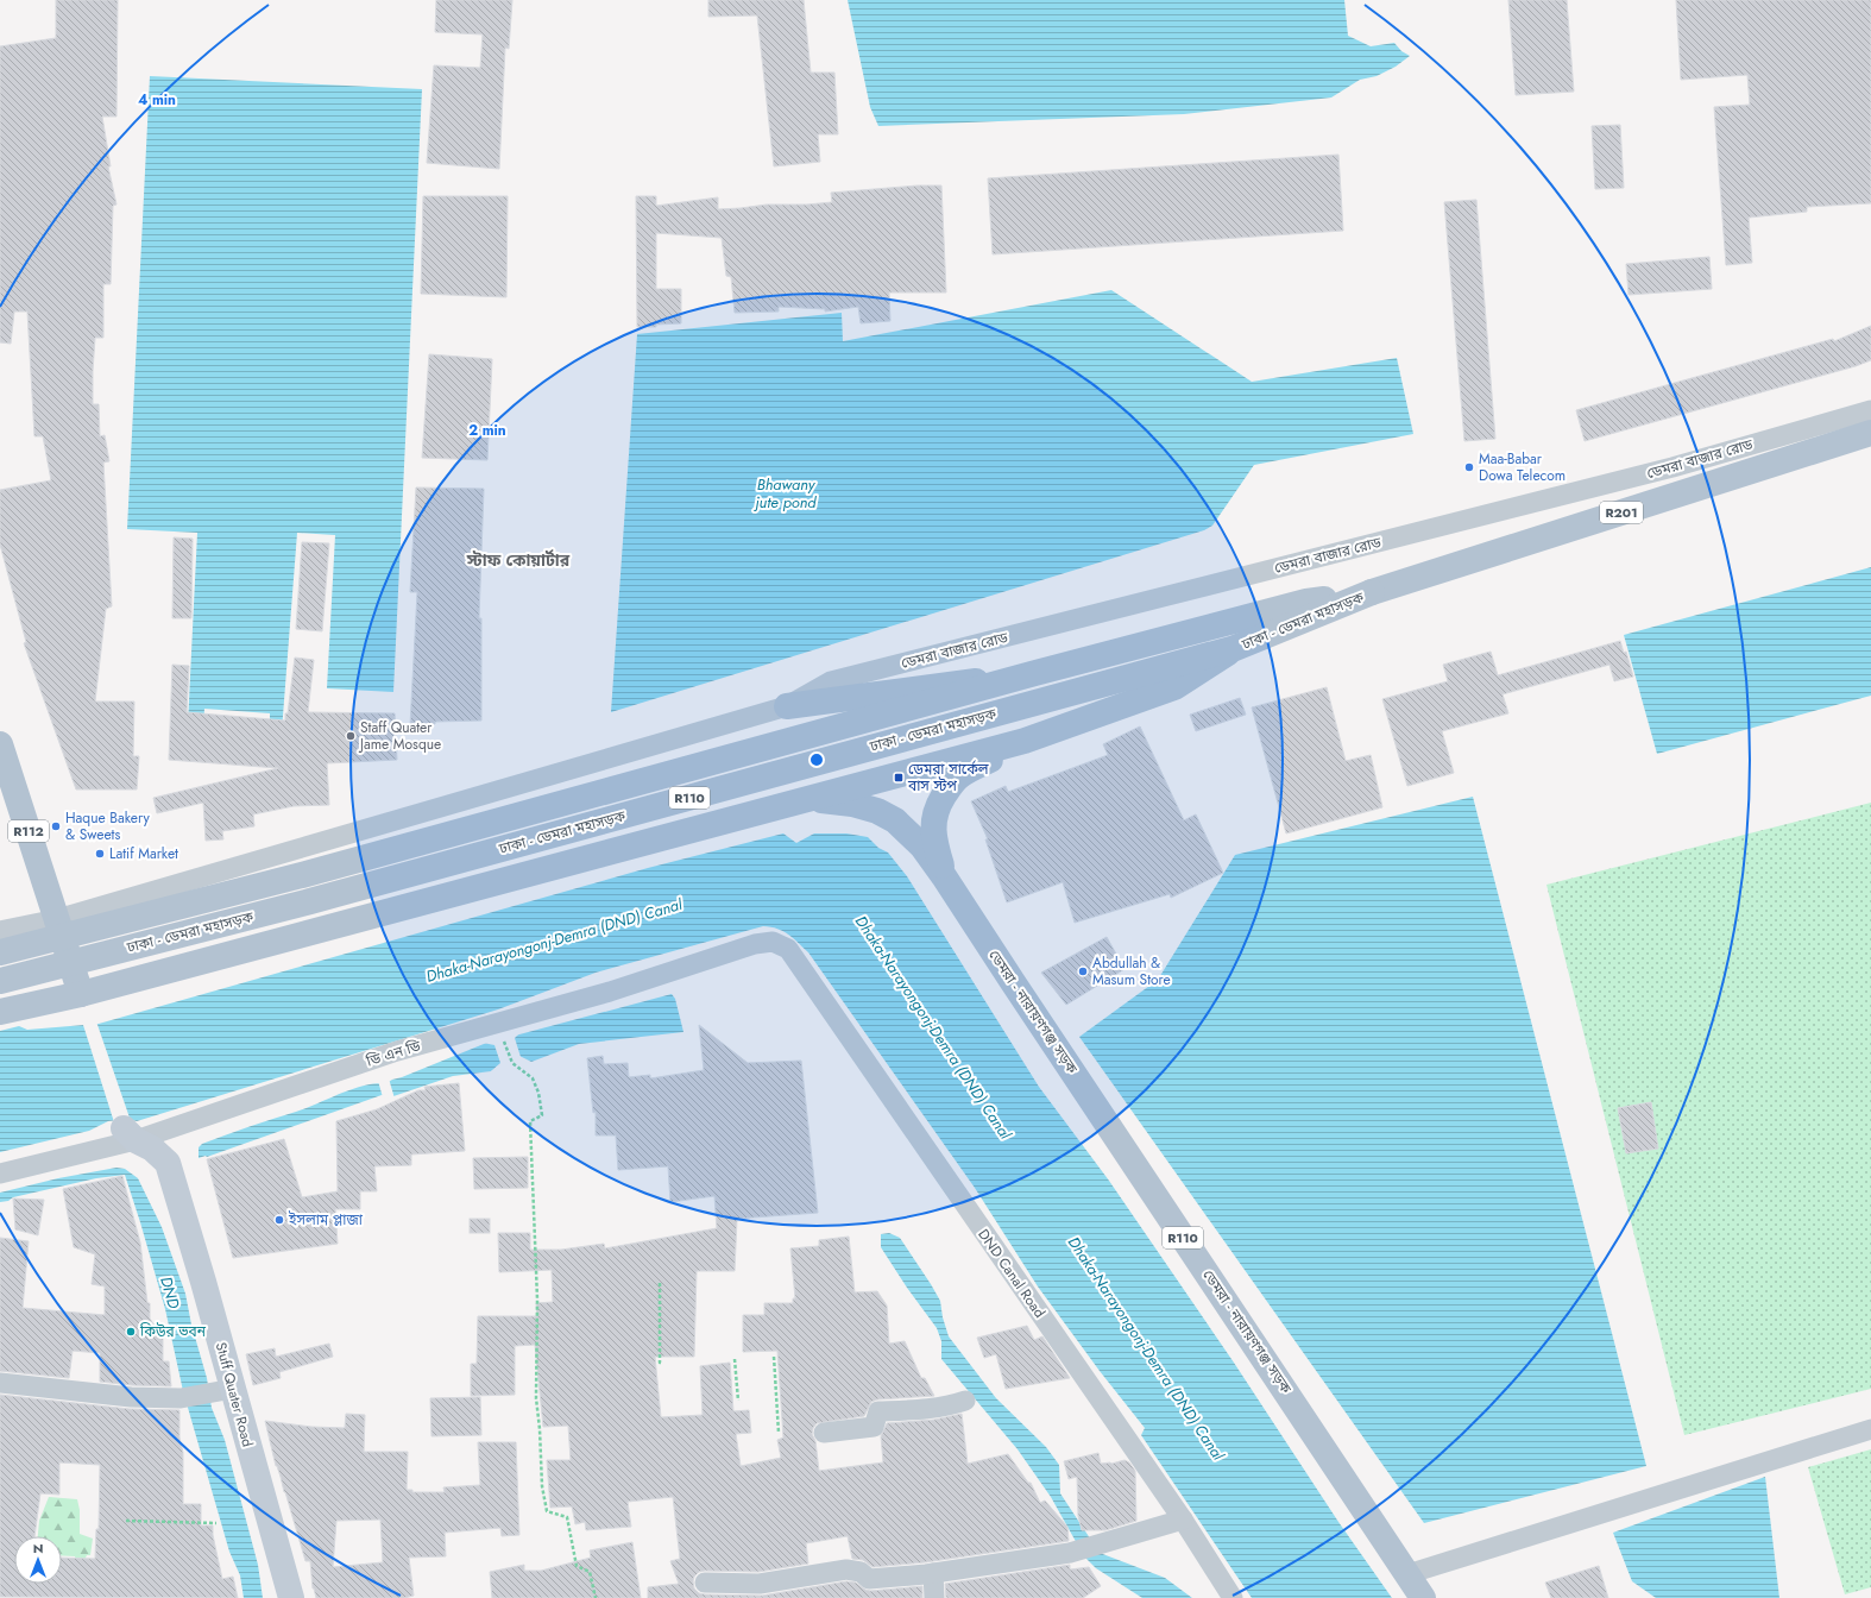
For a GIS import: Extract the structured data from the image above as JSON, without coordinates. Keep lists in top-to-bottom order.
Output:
{
  "streets": {
    "main road": [
      "R201",
      "ঢাকা - ডেমরা মহাসড়ক",
      "R110",
      "R112",
      "ডেমরা - নারায়ণগঞ্জ সড়ক"
    ],
    "street": [
      "ডেমরা বাজার রোড",
      "ডি এন ডি",
      "DND Canal Road",
      "Stuff Quater Road"
    ]
  },
  "crossings": [
    ["ডেমরা বাজার রোড", "R112"],
    ["R201", "ঢাকা - ডেমরা মহাসড়ক"],
    ["ডি এন ডি", "DND Canal Road"],
    ["ডি এন ডি", "Stuff Quater Road"]
  ],
  "districts": ["স্টাফ কোয়ার্টার"],
  "water": ["Bhawany jute pond", "Dhaka-Narayongonj-Demra (DND) Canal", "DND"],
  "places": {
    "other": [
      "Maa-Babar Dowa Telecom",
      "Staff Quater Jame Mosque",
      "Haque Bakery & Sweets",
      "Latif Market",
      "Abdullah & Masum Store",
      "ইসলাম প্লাজা",
      "কিউর ভবন"
    ],
    "transit": ["ডেমরা সার্কেল বাস স্টপ"]
  },
  "north": "top",
  "rings": ["4 min", "2 min"]
}
